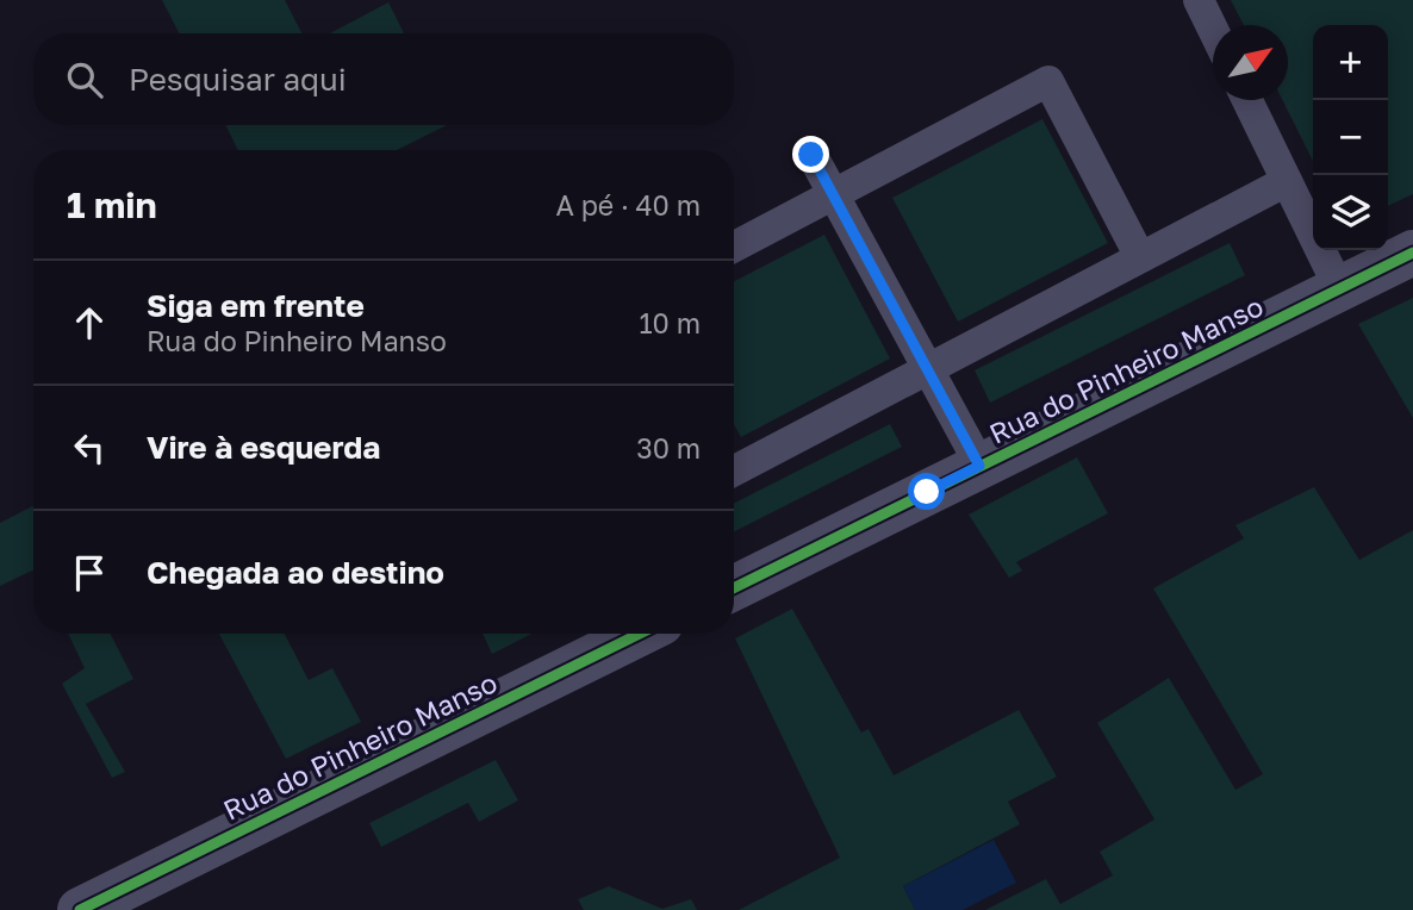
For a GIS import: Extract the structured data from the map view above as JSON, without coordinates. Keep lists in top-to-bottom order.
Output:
{
  "streets": {
    "street": ["Rua do Pinheiro Manso"]
  },
  "north": "top right",
  "page": {
    "map_buttons": ["+", "−"],
    "search": "Pesquisar aqui",
    "heading": ["1 min", "A pé · 40 m"],
    "list": [
      ["Siga em frente", "Rua do Pinheiro Manso", "10 m"],
      ["Vire à esquerda", "30 m"],
      "Chegada ao destino"
    ]
  }
}
